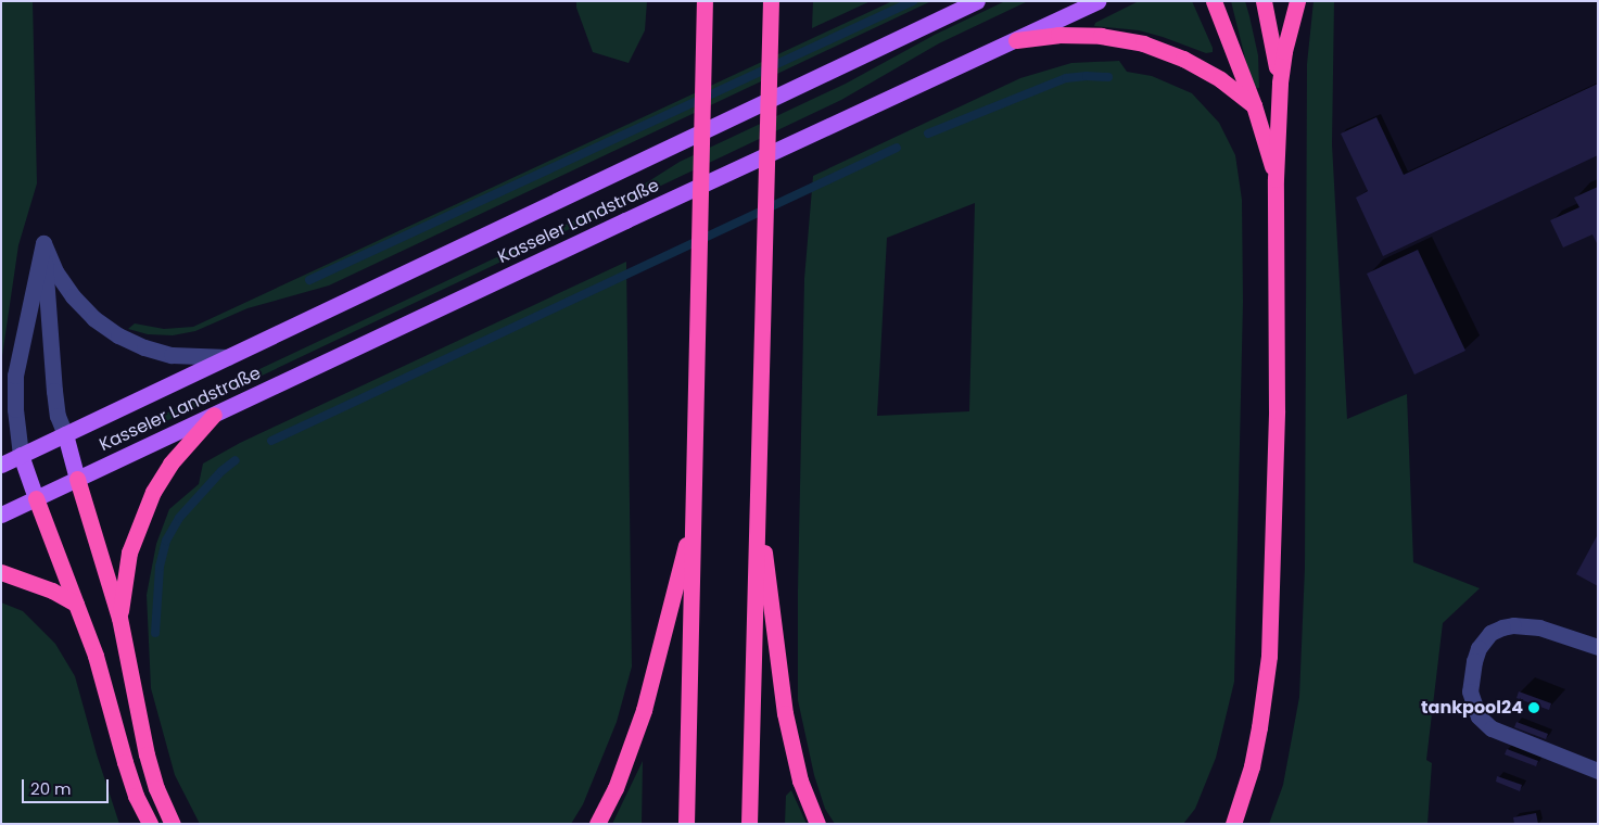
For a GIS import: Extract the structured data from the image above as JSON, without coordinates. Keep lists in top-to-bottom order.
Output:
{
  "streets": {
    "main road": ["Kasseler Landstraße"]
  },
  "places": ["tankpool24"],
  "scale_bar": "20 m"
}
